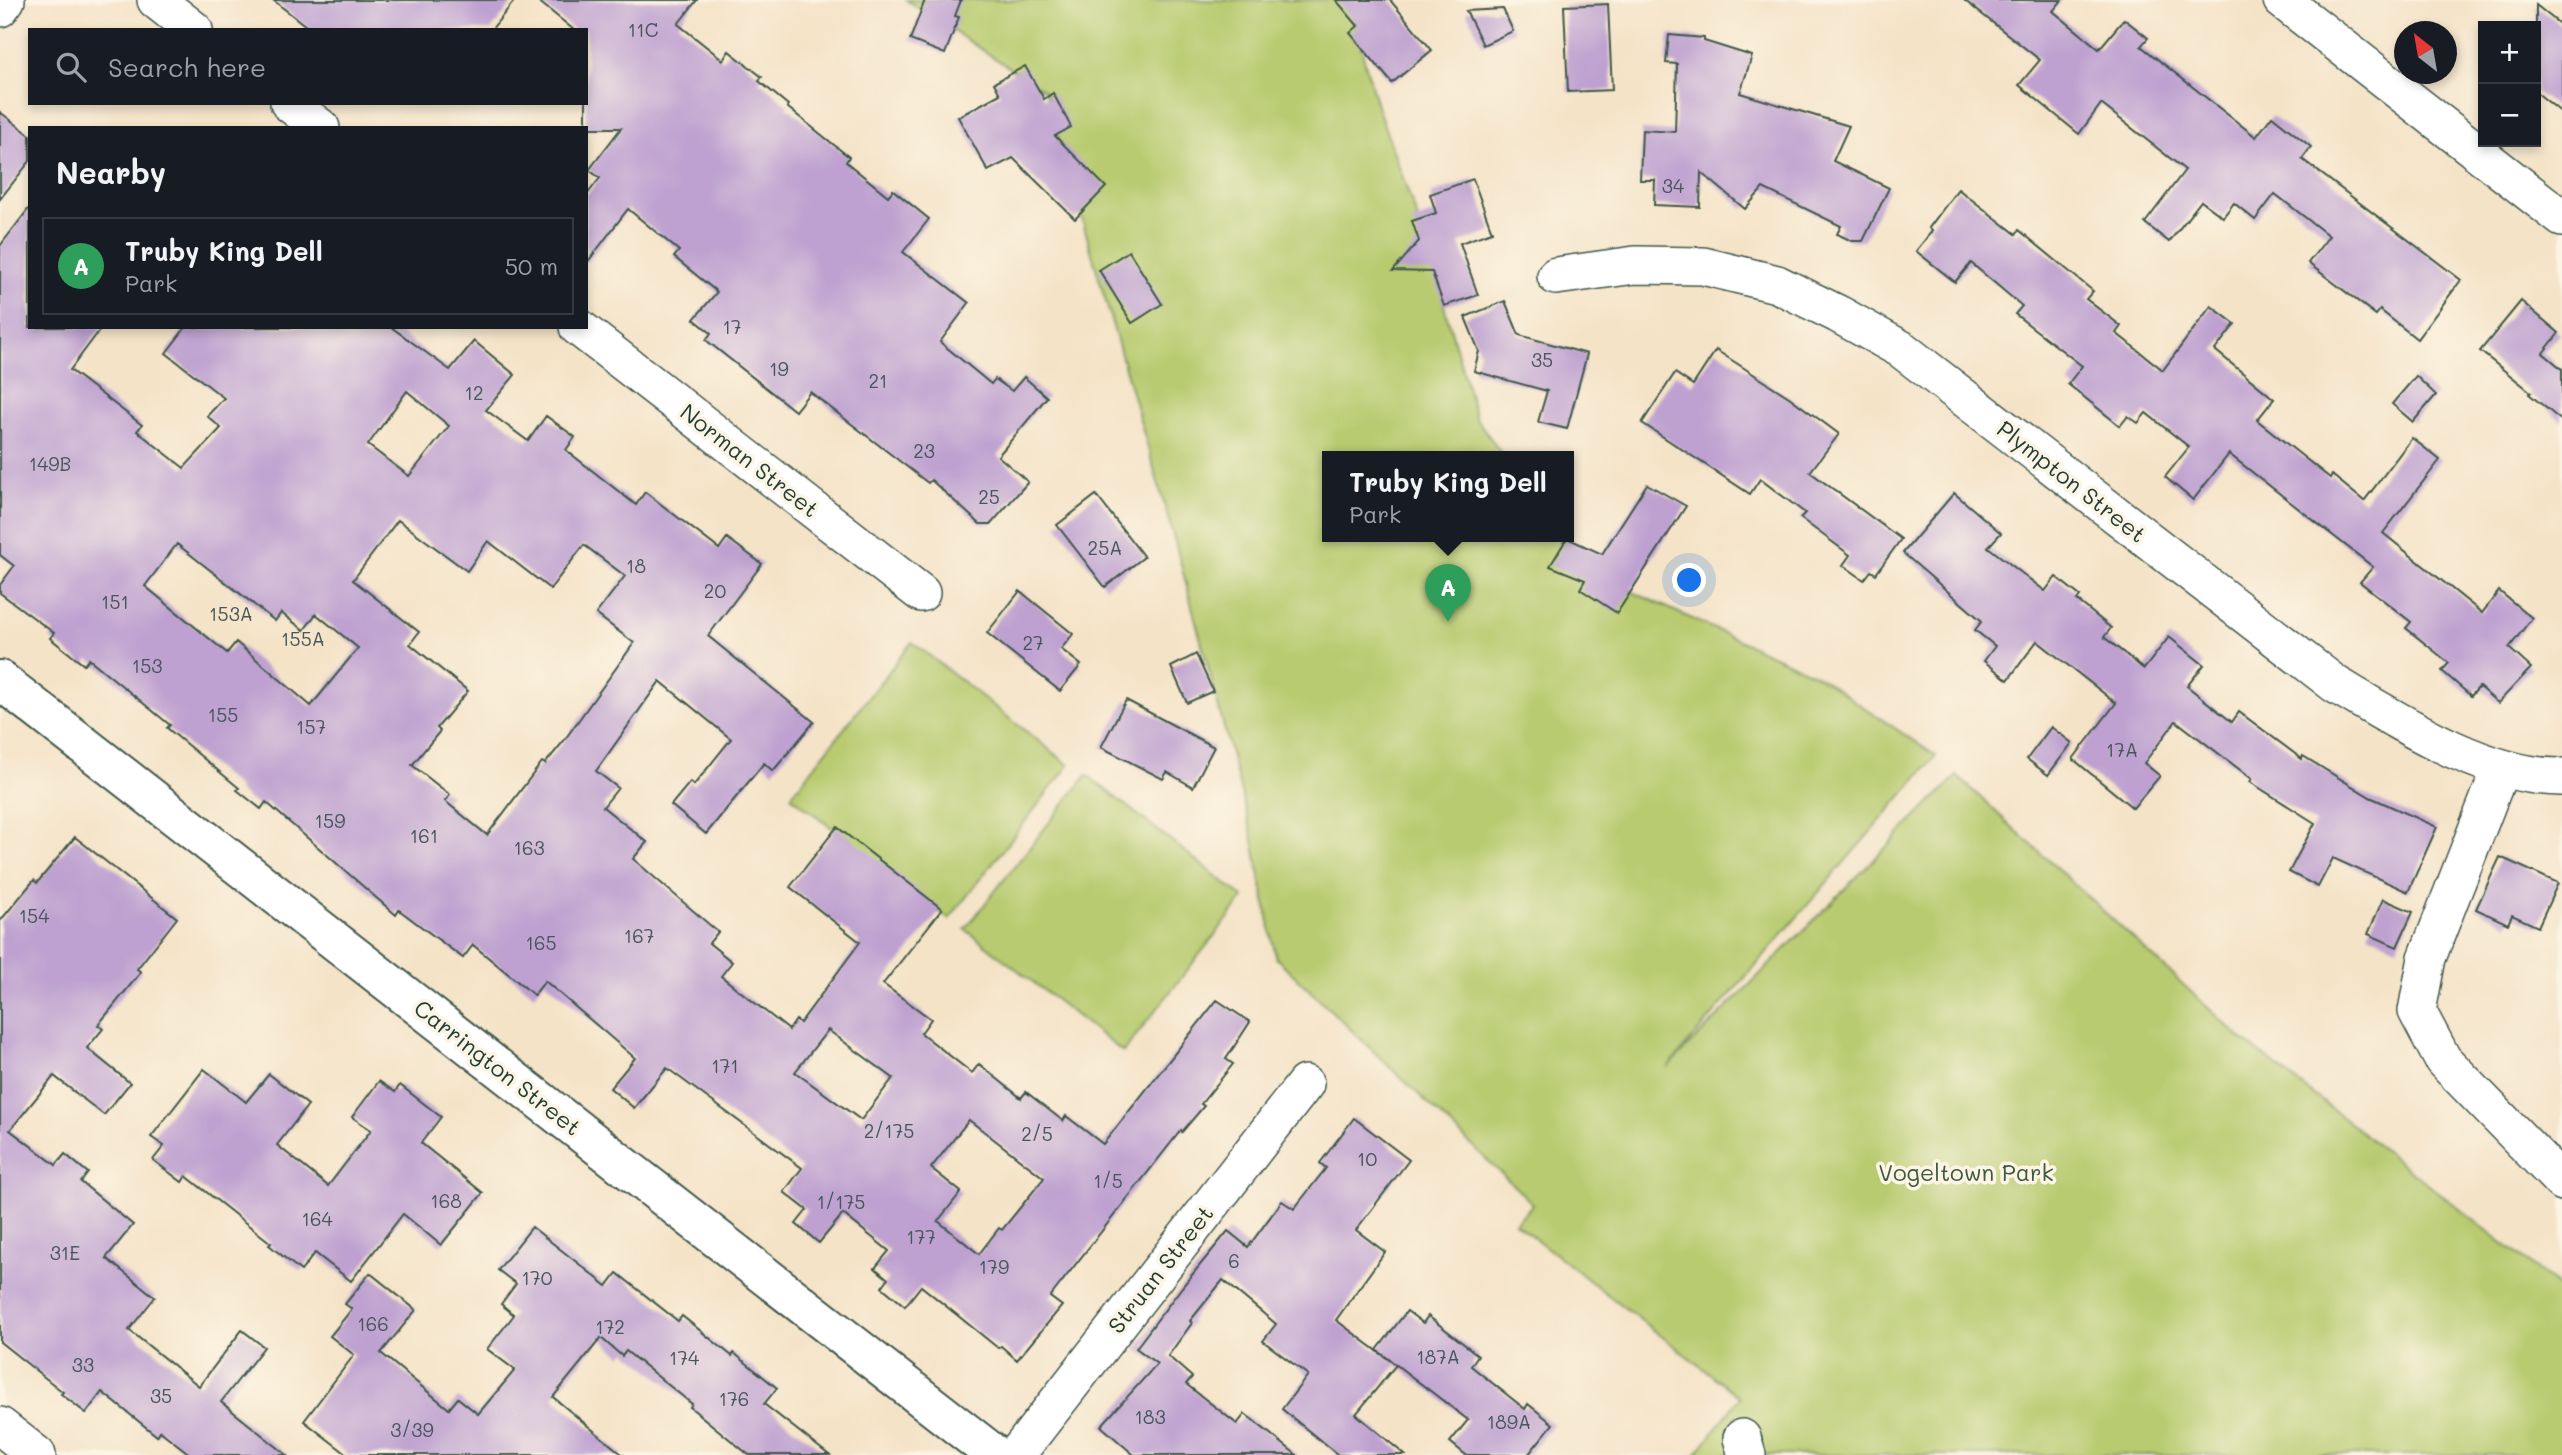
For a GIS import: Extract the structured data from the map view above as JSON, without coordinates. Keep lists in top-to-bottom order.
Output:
{
  "streets": {
    "main road": ["Carrington Street"],
    "street": ["Norman Street", "Plympton Street", "Struan Street"]
  },
  "parks": ["Vogeltown Park"],
  "house_numbers": [
    "11C",
    "34",
    "17",
    "35",
    "19",
    "21",
    "12",
    "23",
    "149B",
    "25",
    "25A",
    "18",
    "20",
    "151",
    "153A",
    "155A",
    "27",
    "153",
    "155",
    "157",
    "17A",
    "159",
    "161",
    "163",
    "154",
    "167",
    "165",
    "171",
    "2/175",
    "2/5",
    "10",
    "1/5",
    "168",
    "1/175",
    "164",
    "177",
    "31E",
    "6",
    "179",
    "170",
    "166",
    "172",
    "187A",
    "174",
    "33",
    "35",
    "176",
    "183",
    "189A",
    "3/39"
  ],
  "north": "top left",
  "page": {
    "map_buttons": ["+", "−"],
    "search": "Search here",
    "heading": "Nearby",
    "list": [
      {
        "mark": "A",
        "name": "Truby King Dell",
        "note": "Park",
        "value": "50 m"
      }
    ],
    "popup": ["Truby King Dell", "Park"],
    "pins": "A"
  }
}
